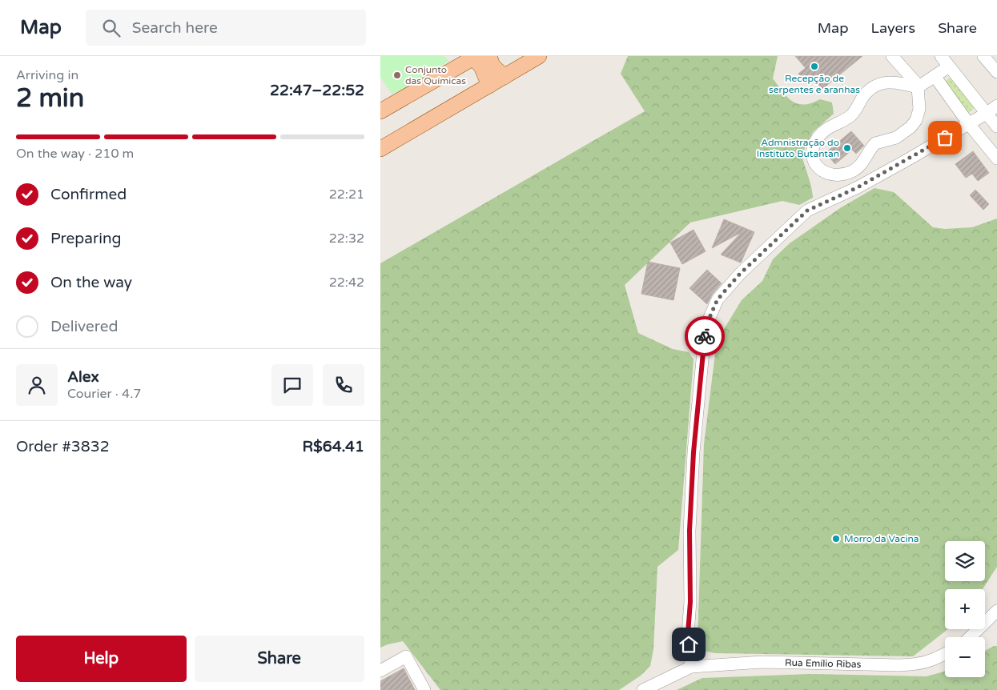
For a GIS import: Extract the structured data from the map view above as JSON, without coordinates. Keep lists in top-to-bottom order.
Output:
{
  "streets": {
    "street": ["Rua Emílio Ribas"]
  },
  "places": [
    "Recepção de serpentes e aranhas",
    "Conjunto das Químicas",
    "Admnistração do Instituto Butantan",
    "Morro da Vacina"
  ],
  "page": {
    "header": "Map",
    "search": "Search here",
    "nav": ["Map", "Layers", "Share"],
    "heading": ["2 min", "Arriving in", "22:47–22:52"],
    "panel": [
      "Alex",
      "Courier · 4.7",
      "Order #3832",
      "R$64.41"
    ],
    "bar": "On the way · 210 m",
    "list": [
      ["Confirmed", "22:21"],
      ["Preparing", "22:32"],
      ["On the way", "22:42"],
      "Delivered"
    ],
    "map_buttons": ["+", "−"],
    "buttons": ["Help", "Share"]
  }
}
